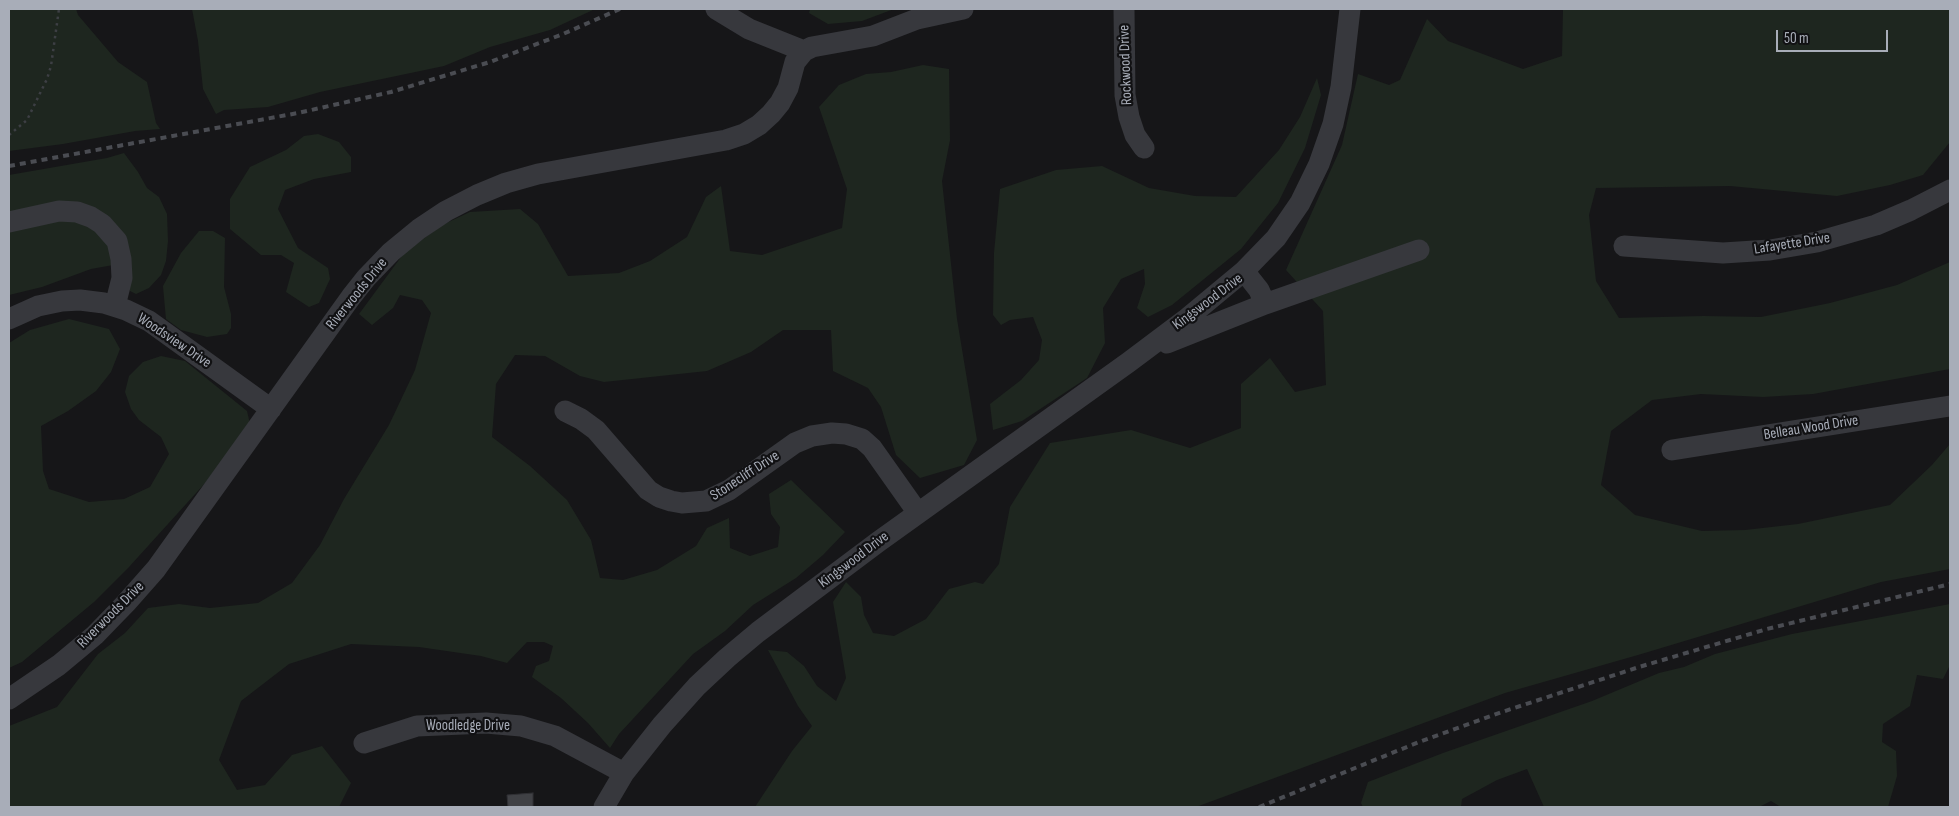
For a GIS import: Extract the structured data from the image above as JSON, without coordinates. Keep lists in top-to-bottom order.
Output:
{
  "streets": {
    "street": [
      "Rockwood Drive",
      "Lafayette Drive",
      "Riverwoods Drive",
      "Kingswood Drive",
      "Woodsview Drive",
      "Belleau Wood Drive",
      "Stonecliff Drive",
      "Woodledge Drive"
    ]
  },
  "crossings": [
    ["Riverwoods Drive", "Woodsview Drive"],
    ["Kingswood Drive", "Stonecliff Drive"],
    ["Kingswood Drive", "Woodledge Drive"]
  ],
  "scale_bar": "50 m"
}
